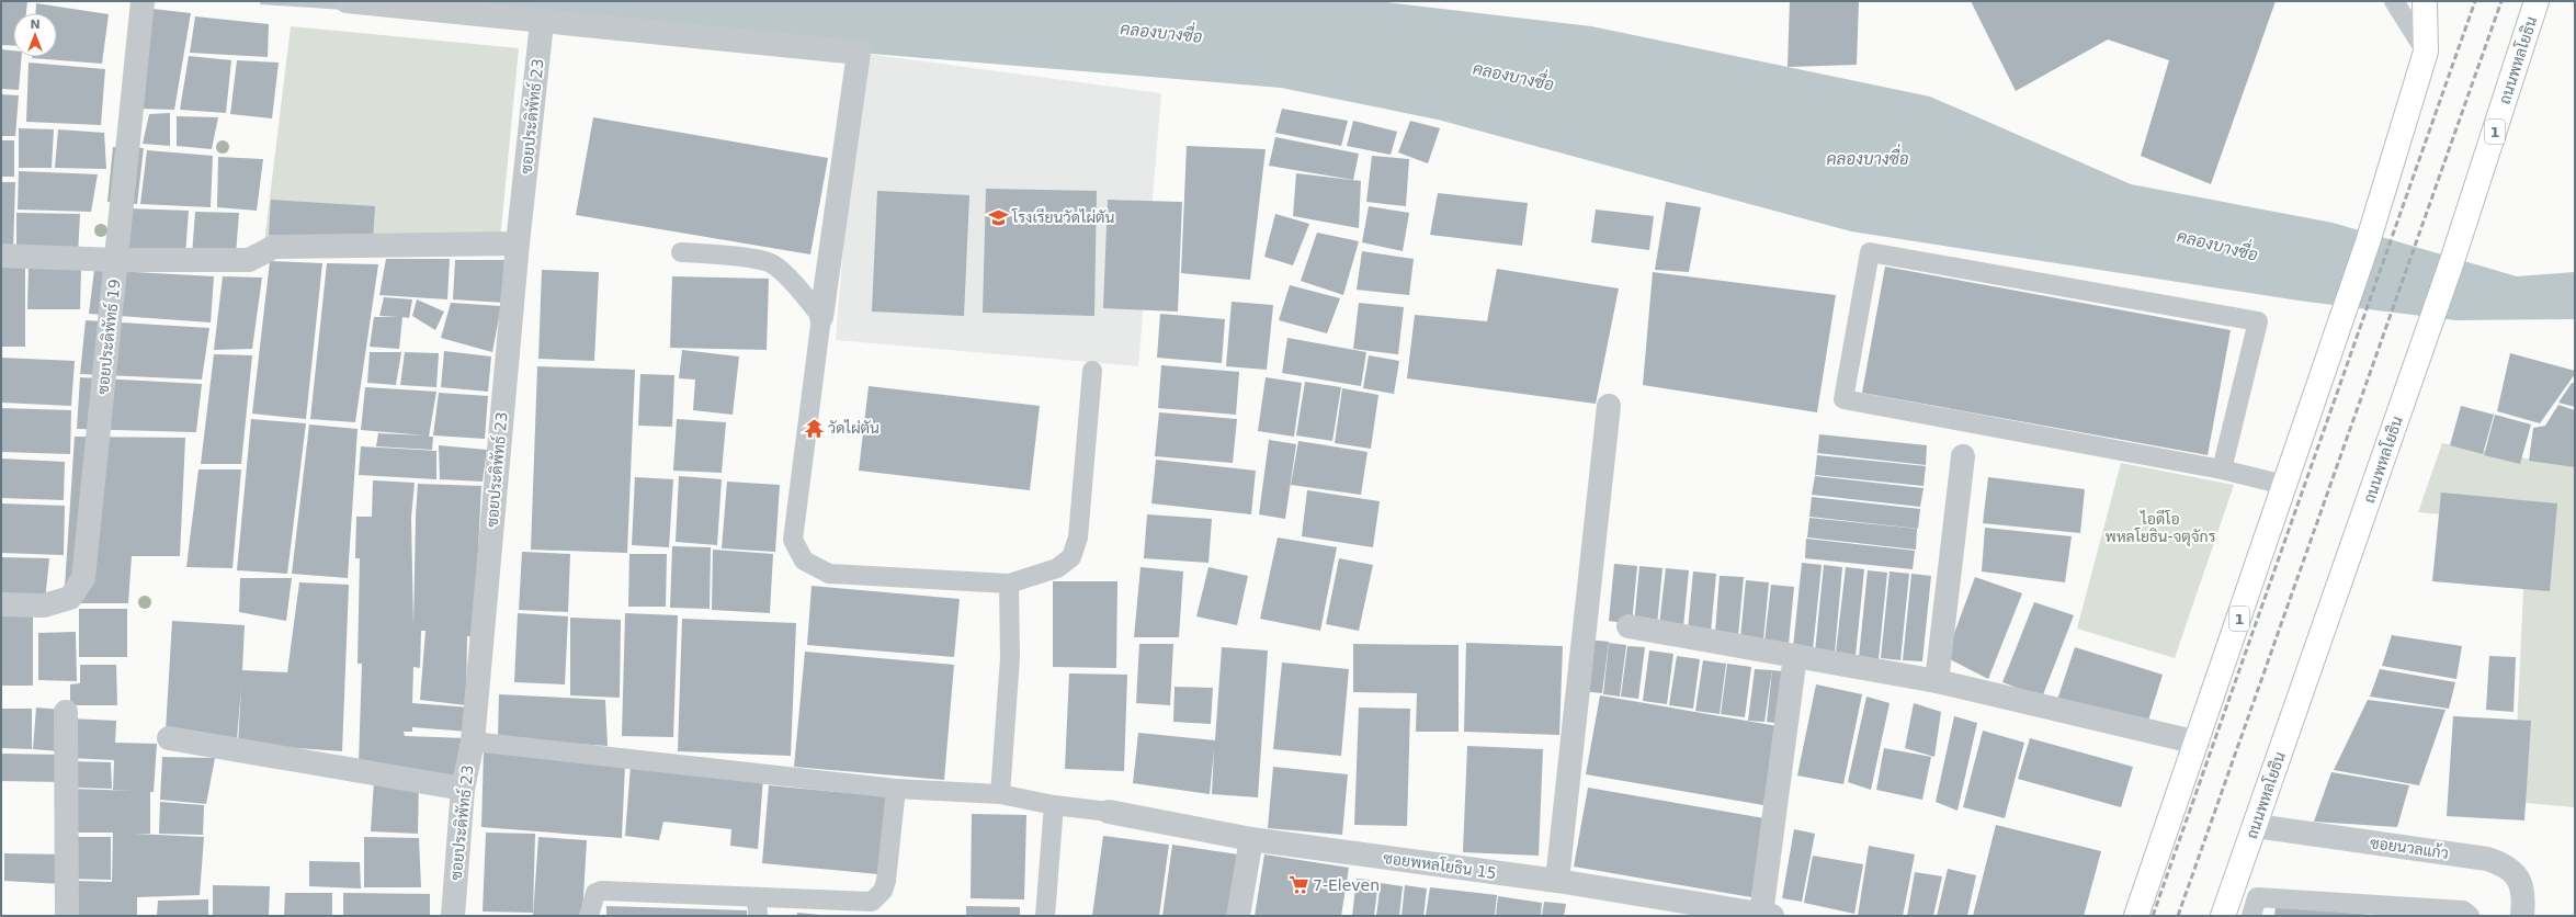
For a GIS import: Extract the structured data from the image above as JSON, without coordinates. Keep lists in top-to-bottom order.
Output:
{
  "streets": {
    "main road": ["ถนนพหลโยธิน", "1"],
    "street": [
      "ซอยประดิพัทธ์ 23",
      "ซอยประดิพัทธ์ 19",
      "ซอยนวลแก้ว",
      "ซอยพหลโยธิน 15"
    ]
  },
  "crossings": [
    ["ถนนพหลโยธิน", "ซอยนวลแก้ว"]
  ],
  "water": ["คลองบางซื่อ"],
  "parks": ["ไอดีโอ พหลโยธิน-จตุจักร"],
  "places": {
    "school or university": ["โรงเรียนวัดไผ่ตัน"],
    "temple": ["วัดไผ่ตัน"],
    "supermarket": ["7-Eleven"]
  },
  "north": "top"
}
